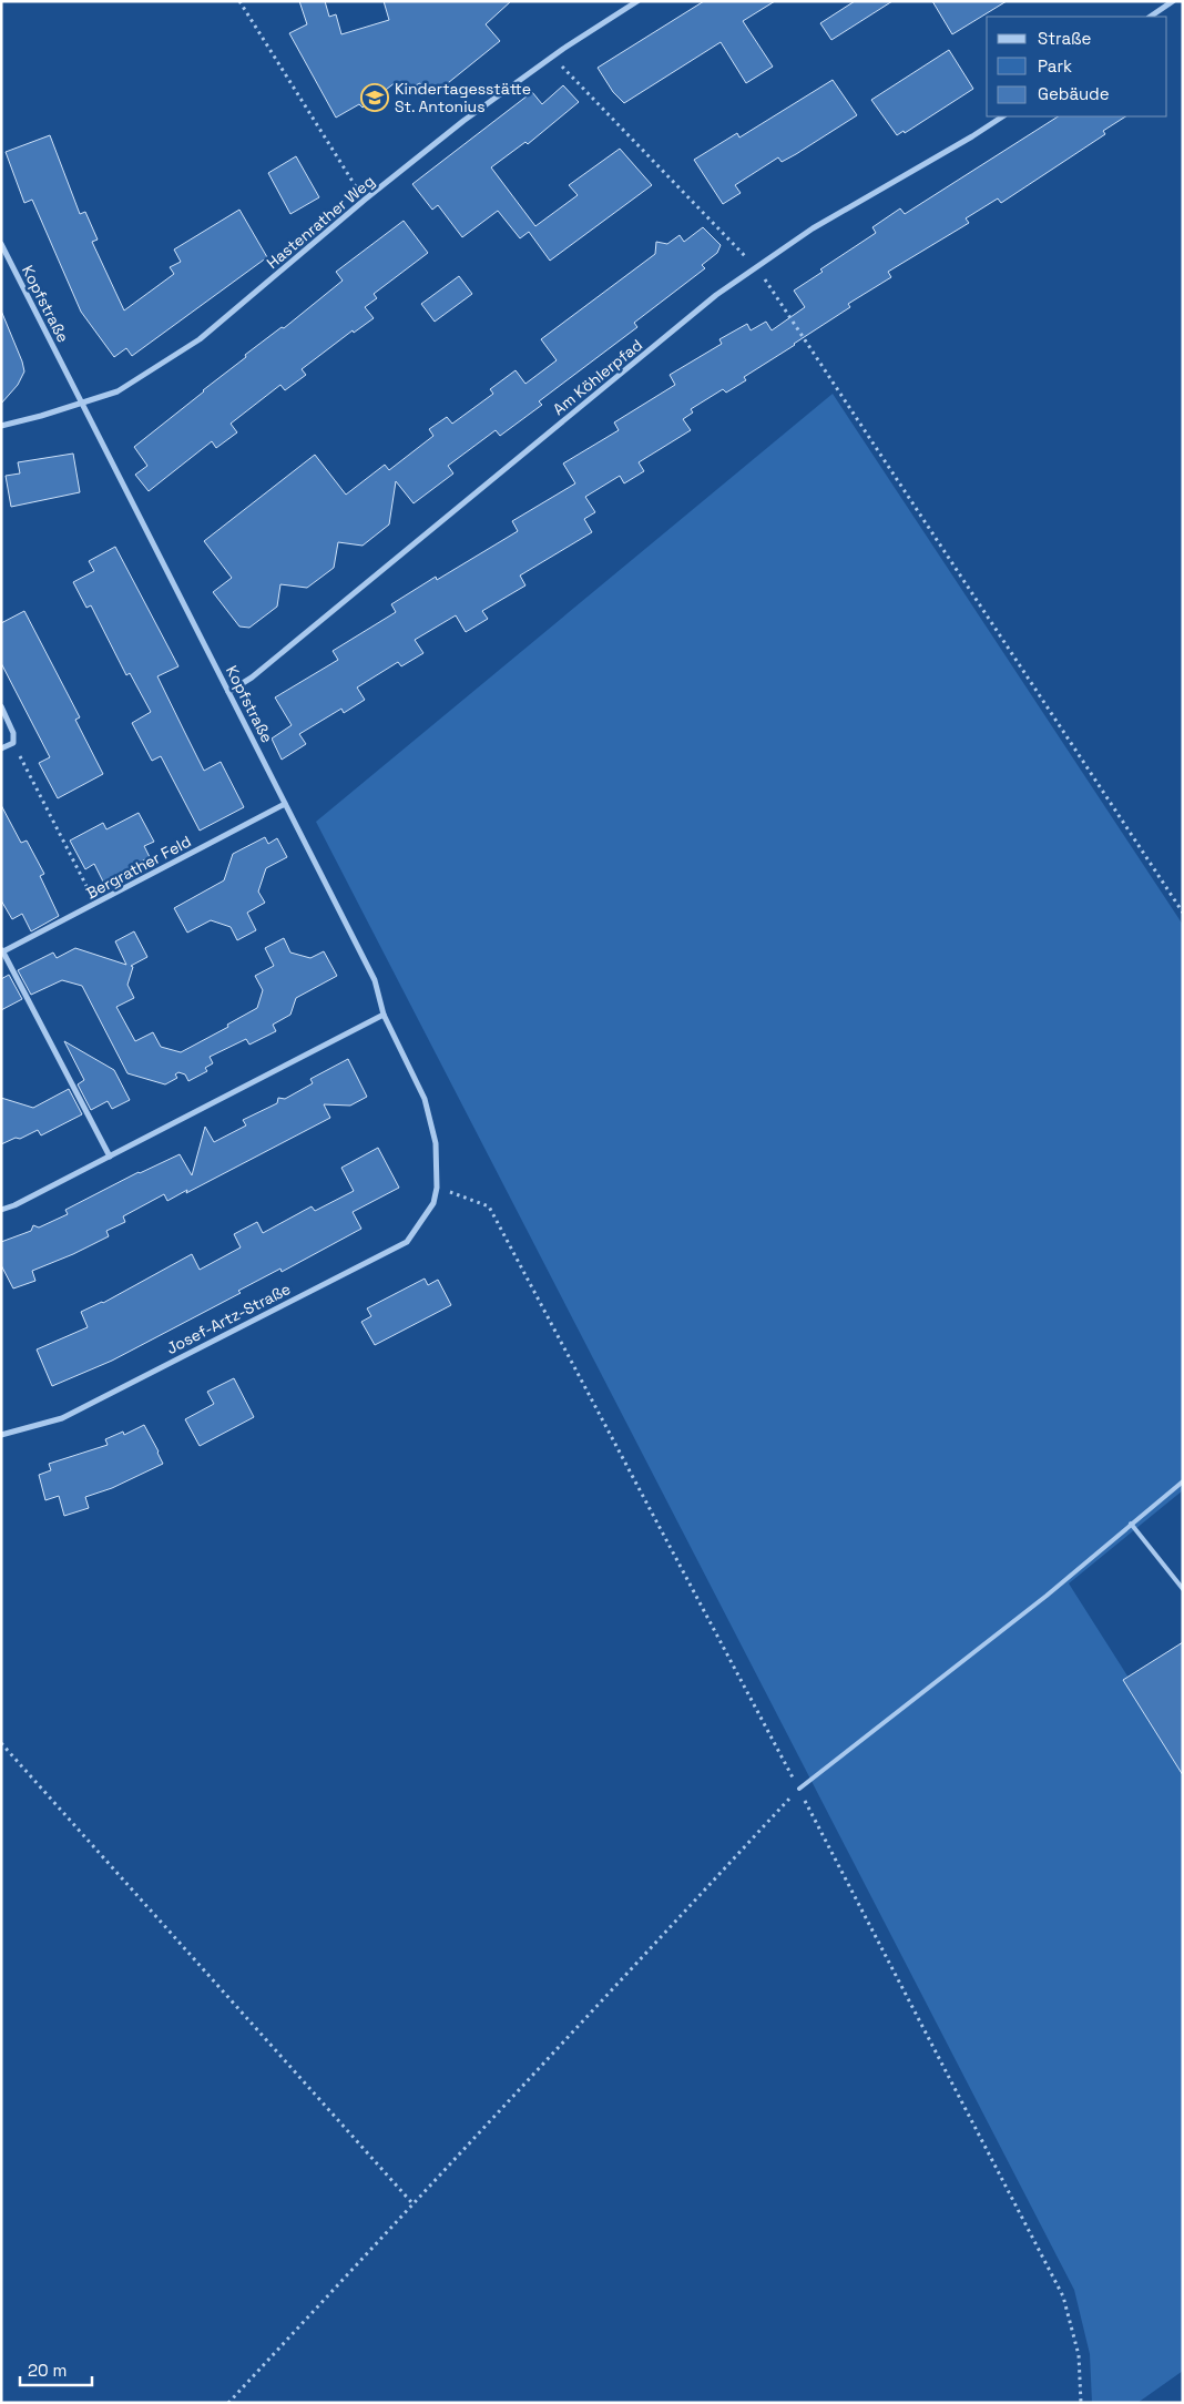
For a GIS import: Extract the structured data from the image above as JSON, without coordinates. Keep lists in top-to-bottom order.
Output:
{
  "streets": {
    "street": [
      "Hastenrather Weg",
      "Kopfstraße",
      "Am Köhlerpfad",
      "Bergrather Feld",
      "Josef-Artz-Straße"
    ]
  },
  "crossings": [
    ["Hastenrather Weg", "Kopfstraße"],
    ["Kopfstraße", "Am Köhlerpfad"],
    ["Kopfstraße", "Bergrather Feld"],
    ["Kopfstraße", "Josef-Artz-Straße"]
  ],
  "places": {
    "school or university": ["Kindertagesstätte St. Antonius"]
  },
  "legend": ["Straße", "Park", "Gebäude"],
  "scale_bar": "20 m"
}
